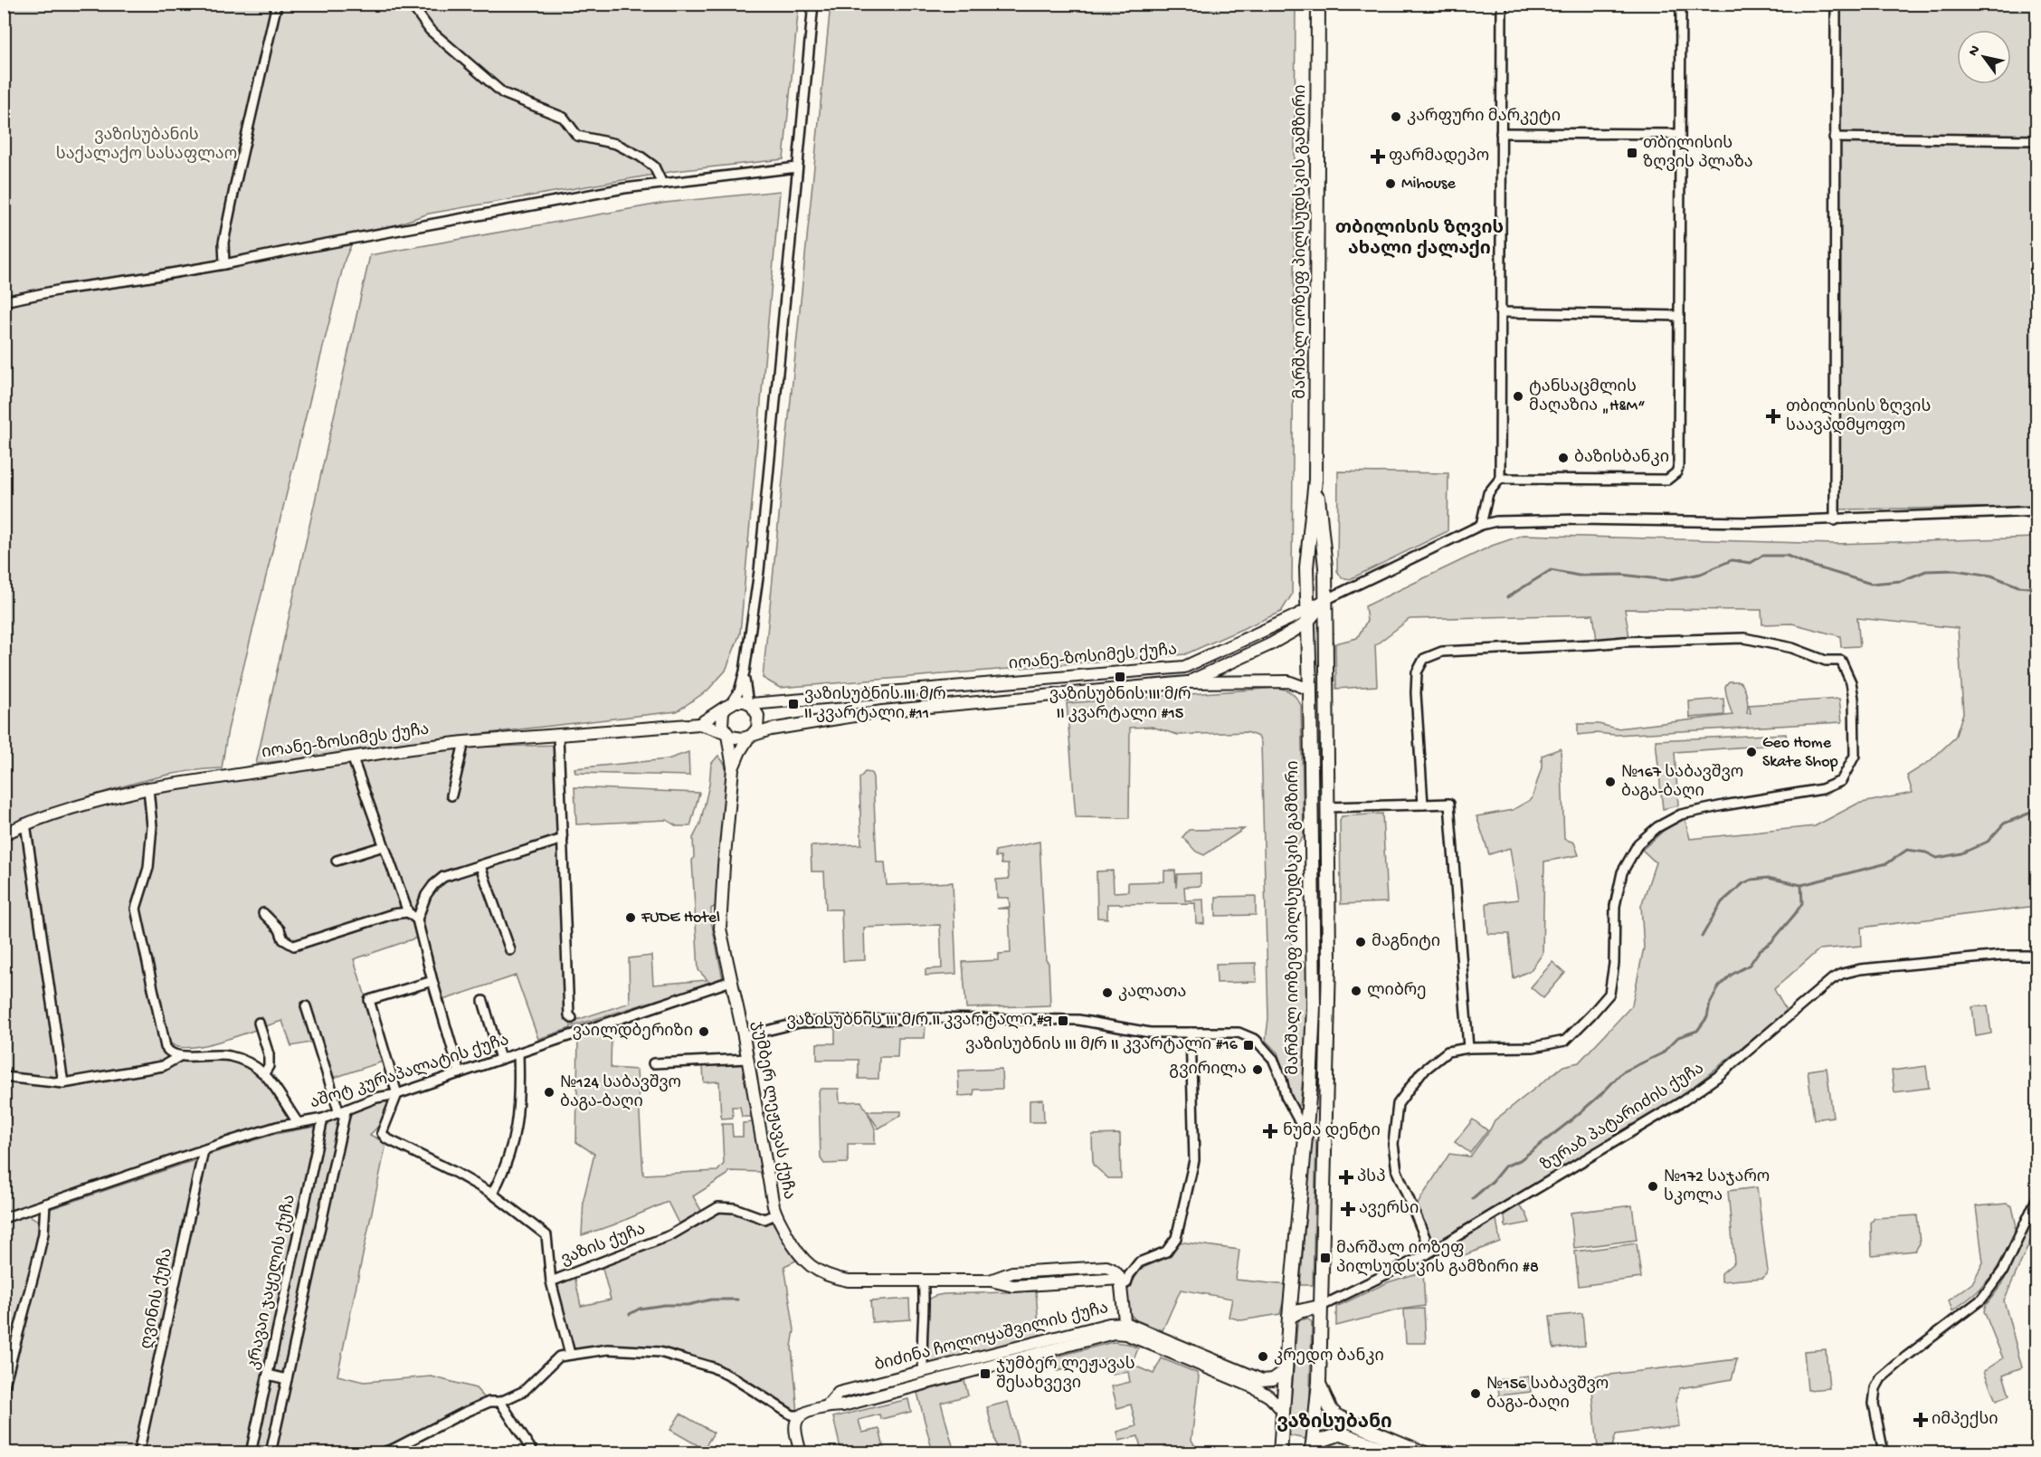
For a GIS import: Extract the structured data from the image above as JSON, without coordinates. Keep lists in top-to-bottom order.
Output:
{
  "streets": {
    "main road": ["მარშალ იოზეფ პილსუდსკის გამზირი"],
    "street": [
      "იოანე-ზოსიმეს ქუჩა",
      "აშოტ კურაპალატის ქუჩა",
      "ჯუმბერ ლეჟავას ქუჩა",
      "ზურაბ პატარიძის ქუჩა",
      "ვაზის ქუჩა",
      "კრავაი ჯაყელის ქუჩა",
      "ღვინის ქუჩა",
      "ბიძინა ჩოლოყაშვილის ქუჩა"
    ]
  },
  "crossings": [
    ["მარშალ იოზეფ პილსუდსკის გამზირი", "იოანე-ზოსიმეს ქუჩა"],
    ["მარშალ იოზეფ პილსუდსკის გამზირი", "ზურაბ პატარიძის ქუჩა"],
    ["მარშალ იოზეფ პილსუდსკის გამზირი", "ბიძინა ჩოლოყაშვილის ქუჩა"],
    ["იოანე-ზოსიმეს ქუჩა", "ჯუმბერ ლეჟავას ქუჩა"],
    ["აშოტ კურაპალატის ქუჩა", "ჯუმბერ ლეჟავას ქუჩა"],
    ["აშოტ კურაპალატის ქუჩა", "ვაზის ქუჩა"],
    ["აშოტ კურაპალატის ქუჩა", "კრავაი ჯაყელის ქუჩა"],
    ["აშოტ კურაპალატის ქუჩა", "ღვინის ქუჩა"],
    ["ჯუმბერ ლეჟავას ქუჩა", "ვაზის ქუჩა"]
  ],
  "districts": ["თბილისის ზღვის ახალი ქალაქი", "ვაზისუბანი"],
  "parks": ["ვაზისუბანის საქალაქო სასაფლაო"],
  "places": {
    "other": [
      "კარფური მარკეტი",
      "Mihouse",
      "ტანსაცმლის მაღაზია „H&M“",
      "ბაზისბანკი",
      "Geo Home Skate Shop",
      "№167 საბავშვო ბაგა-ბაღი",
      "FUDE Hotel",
      "მაგნიტი",
      "ლიბრე",
      "კალათა",
      "ვაილდბერიზი",
      "გვირილა",
      "№124 საბავშვო ბაგა-ბაღი",
      "№172 საჯარო სკოლა",
      "კრედო ბანკი",
      "№156 საბავშვო ბაგა-ბაღი"
    ],
    "transit": [
      "თბილისის ზღვის პლაზა",
      "ვაზისუბნის III მ/რ II კვარტალი #15",
      "ვაზისუბნის III მ/რ II კვარტალი #11",
      "ვაზისუბნის III მ/რ II კვარტალი #9",
      "ვაზისუბნის III მ/რ II კვარტალი #16",
      "მარშალ იოზეფ პილსუდსკის გამზირი #8",
      "ჯუმბერ ლეჟავას შესახვევი"
    ],
    "health": [
      "ფარმადეპო",
      "თბილისის ზღვის საავადმყოფო",
      "ნუმა დენტი",
      "პსპ",
      "ავერსი",
      "იმპექსი"
    ]
  },
  "north": "top left"
}
